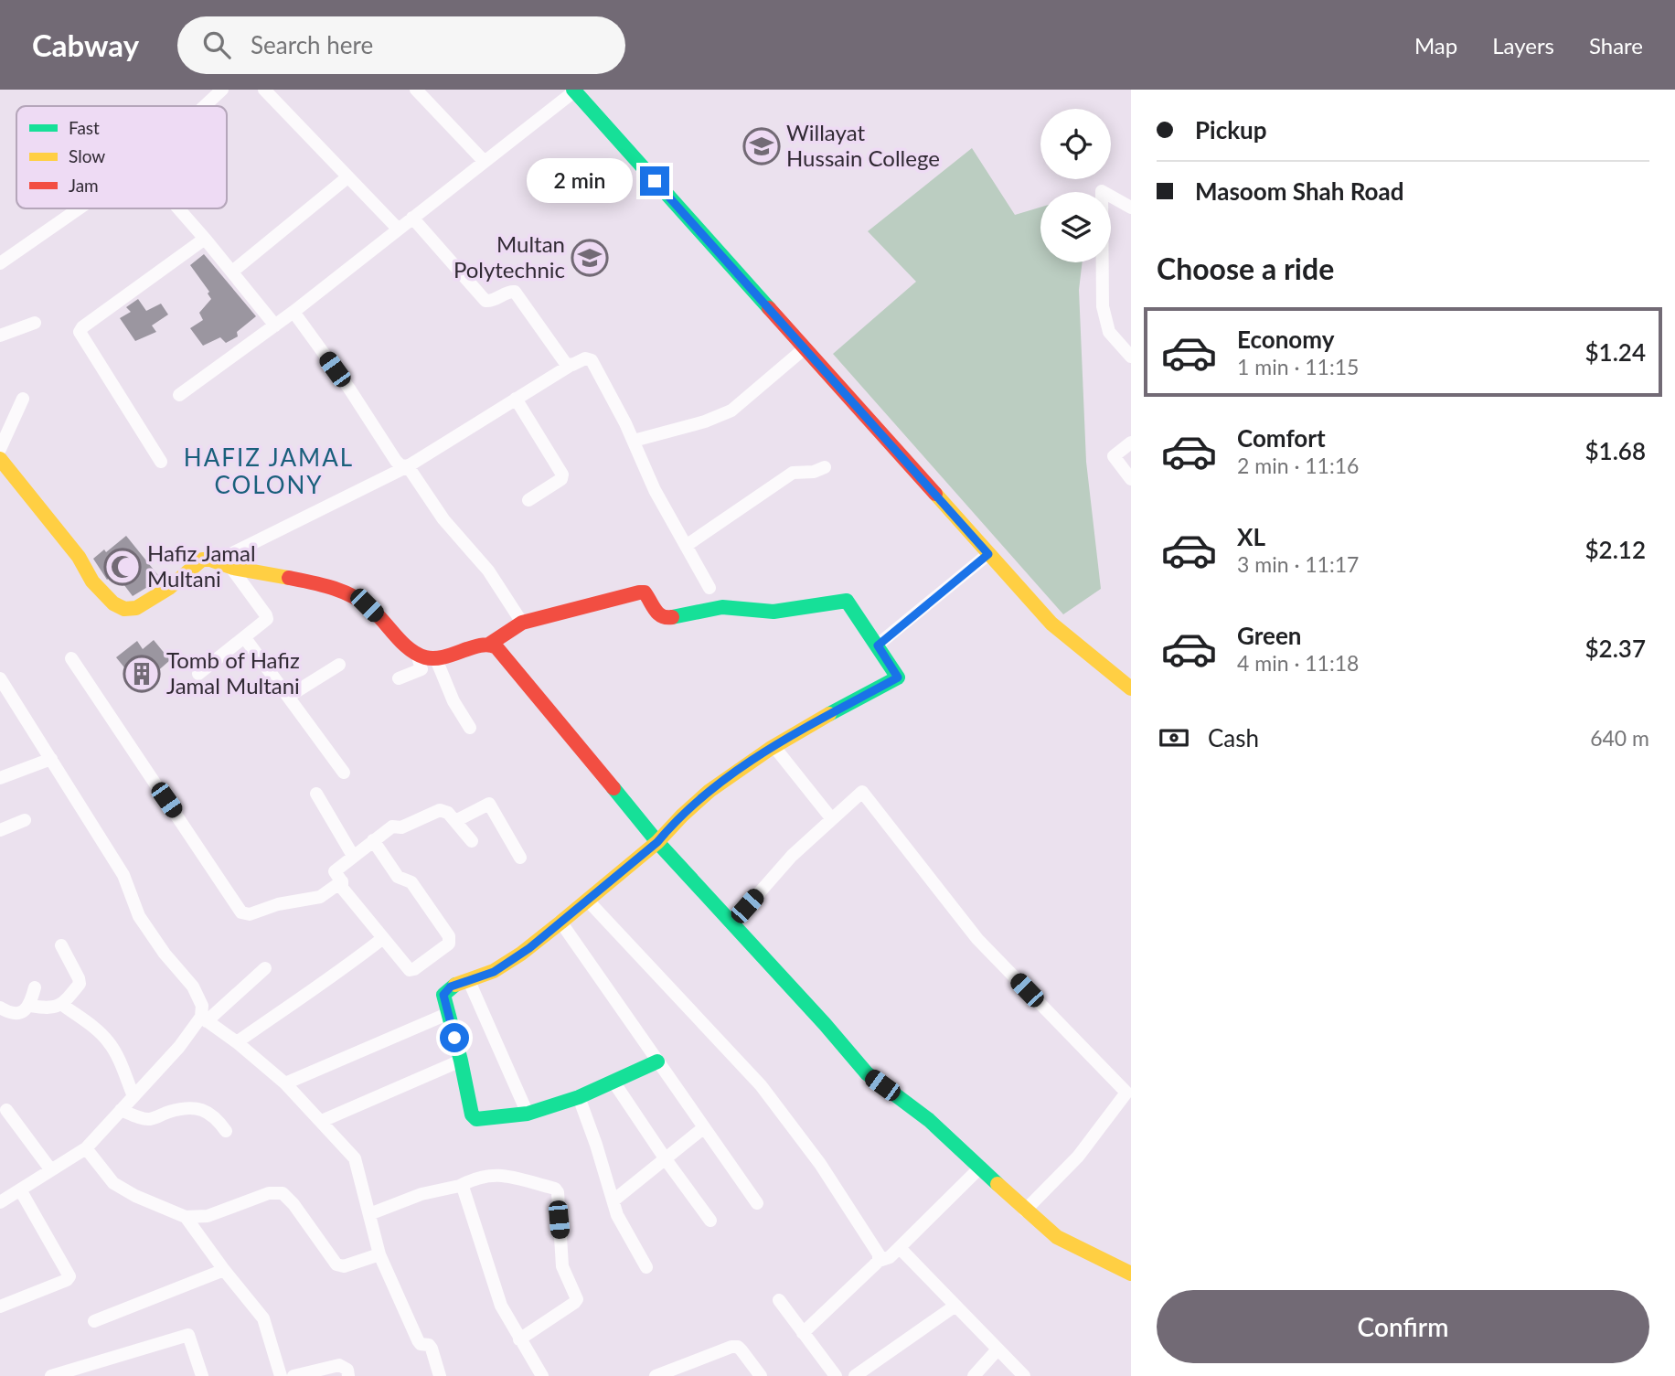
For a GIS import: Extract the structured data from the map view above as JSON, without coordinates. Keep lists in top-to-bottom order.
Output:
{
  "districts": ["HAFIZ JAMAL COLONY"],
  "places": {
    "school or university": ["Willayat Hussain College", "Multan Polytechnic"],
    "mosque": ["Hafiz Jamal Multani"],
    "building": ["Tomb of Hafiz Jamal Multani"]
  },
  "legend": ["Fast", "Slow", "Jam"],
  "page": {
    "header": "Cabway",
    "search": "Search here",
    "nav": ["Map", "Layers", "Share"],
    "banner": ["Pickup", "Masoom Shah Road"],
    "bubble": "2 min",
    "heading": "Choose a ride",
    "list": [
      {
        "name": "Economy",
        "note": "1 min · 11:15",
        "value": "$1.24"
      },
      {
        "name": "Comfort",
        "note": "2 min · 11:16",
        "value": "$1.68"
      },
      {
        "name": "XL",
        "note": "3 min · 11:17",
        "value": "$2.12"
      },
      {
        "name": "Green",
        "note": "4 min · 11:18",
        "value": "$2.37"
      }
    ],
    "pay": ["Cash", "640 m"],
    "buttons": "Confirm"
  }
}
